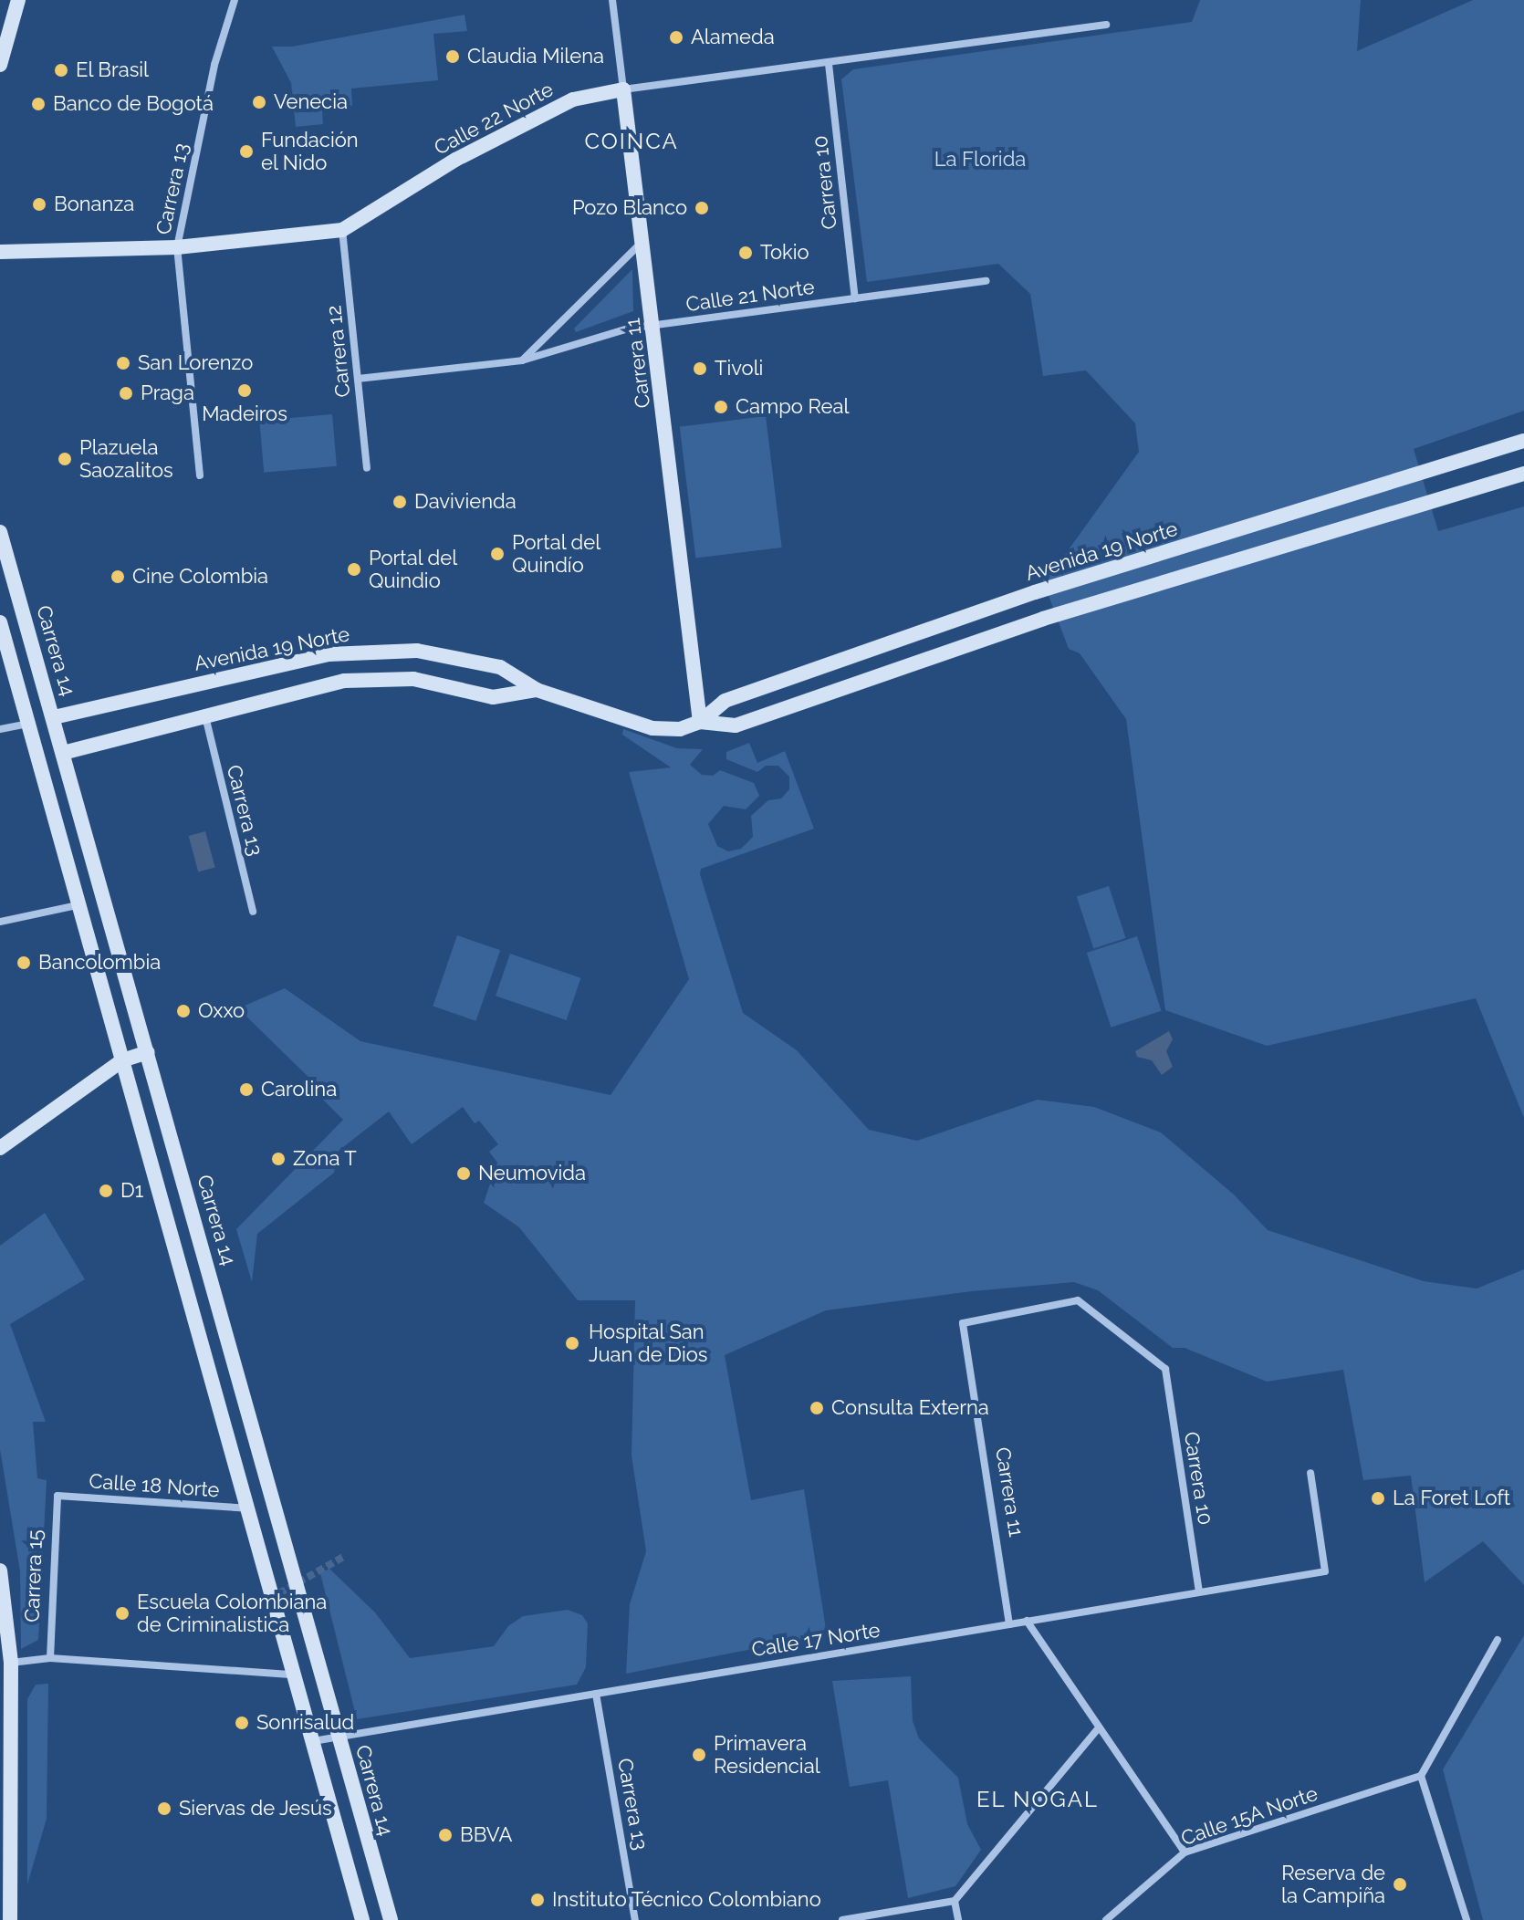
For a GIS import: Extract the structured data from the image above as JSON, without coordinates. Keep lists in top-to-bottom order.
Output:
{
  "streets": {
    "street": [
      "Calle 22 Norte",
      "Carrera 10",
      "Carrera 13",
      "Calle 21 Norte",
      "Carrera 12",
      "Carrera 11",
      "Avenida 19 Norte",
      "Carrera 14",
      "Calle 18 Norte",
      "Carrera 15",
      "Calle 17 Norte",
      "Calle 15A Norte"
    ]
  },
  "crossings": [
    ["Calle 22 Norte", "Carrera 10"],
    ["Calle 22 Norte", "Carrera 13"],
    ["Calle 22 Norte", "Carrera 12"],
    ["Calle 22 Norte", "Carrera 11"],
    ["Carrera 10", "Calle 21 Norte"],
    ["Carrera 10", "Carrera 11"],
    ["Carrera 10", "Calle 17 Norte"],
    ["Carrera 13", "Avenida 19 Norte"],
    ["Carrera 13", "Calle 17 Norte"],
    ["Calle 21 Norte", "Carrera 12"],
    ["Calle 21 Norte", "Carrera 11"],
    ["Carrera 11", "Avenida 19 Norte"],
    ["Carrera 11", "Calle 17 Norte"],
    ["Avenida 19 Norte", "Carrera 14"],
    ["Carrera 14", "Calle 17 Norte"],
    ["Calle 18 Norte", "Carrera 15"]
  ],
  "districts": ["COINCA", "EL NOGAL"],
  "parks": ["La Florida"],
  "places": [
    "Alameda",
    "Claudia Milena",
    "El Brasil",
    "Venecia",
    "Banco de Bogotá",
    "Fundación el Nido",
    "Bonanza",
    "Pozo Blanco",
    "Tokio",
    "San Lorenzo",
    "Tivoli",
    "Madeiros",
    "Praga",
    "Campo Real",
    "Plazuela Saozalitos",
    "Davivienda",
    "Portal del Quindío",
    "Portal del Quindio",
    "Cine Colombia",
    "Bancolombia",
    "Oxxo",
    "Carolina",
    "Zona T",
    "Neumovida",
    "D1",
    "Hospital San Juan de Dios",
    "Consulta Externa",
    "La Foret Loft",
    "Escuela Colombiana de Criminalistica",
    "Sonrisalud",
    "Primavera Residencial",
    "Siervas de Jesús",
    "BBVA",
    "Reserva de la Campiña",
    "Instituto Técnico Colombiano"
  ]
}
